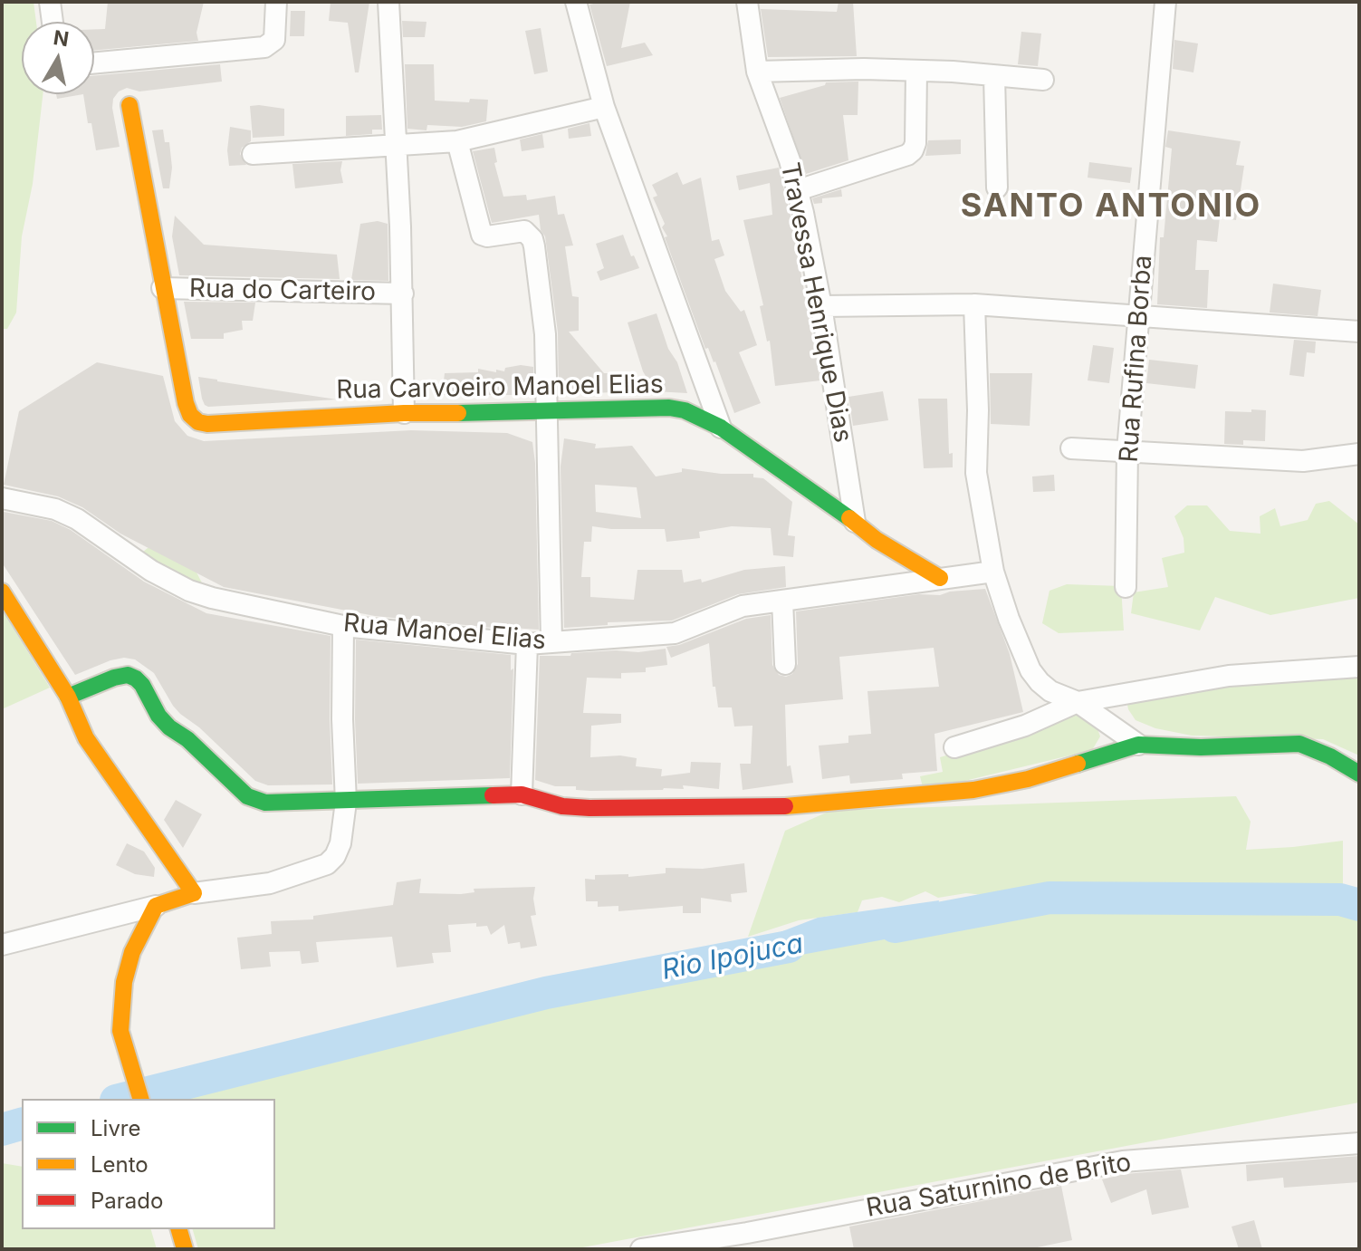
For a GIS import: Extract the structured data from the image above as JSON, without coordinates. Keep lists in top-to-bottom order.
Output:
{
  "streets": {
    "street": [
      "Rua do Carteiro",
      "Travessa Henrique Dias",
      "Rua Rufina Borba",
      "Rua Carvoeiro Manoel Elias",
      "Rua Manoel Elias",
      "Rua Saturnino de Brito"
    ]
  },
  "crossings": [
    ["Rua do Carteiro", "Rua Carvoeiro Manoel Elias"],
    ["Travessa Henrique Dias", "Rua Carvoeiro Manoel Elias"],
    ["Rua Carvoeiro Manoel Elias", "Rua Manoel Elias"]
  ],
  "districts": ["SANTO ANTONIO"],
  "water": ["Rio Ipojuca"],
  "legend": ["Livre", "Lento", "Parado"],
  "north": "top"
}
